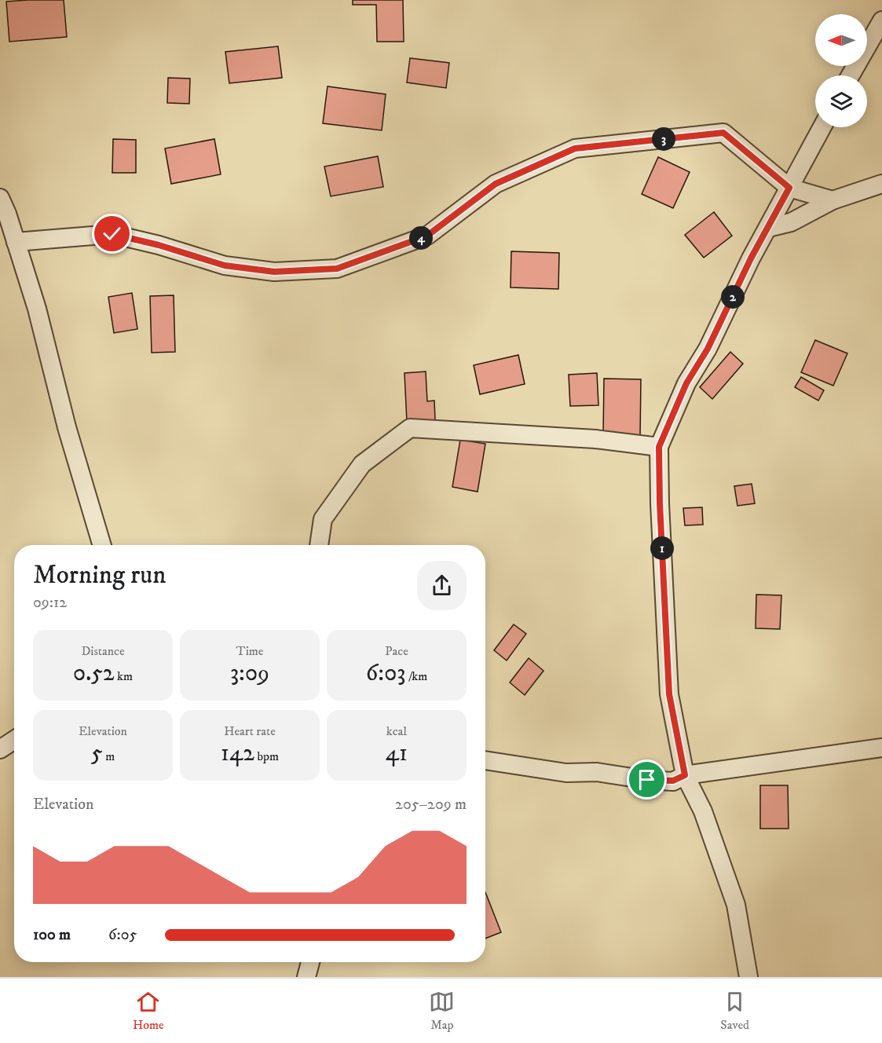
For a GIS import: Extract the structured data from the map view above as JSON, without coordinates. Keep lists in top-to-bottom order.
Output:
{
  "north": "left",
  "page": {
    "pins": [
      "3",
      "4",
      "2",
      "1"
    ],
    "heading": ["Morning run", "09:12"],
    "stats": [
      ["Distance", "0.52 km"],
      ["Time", "3:09"],
      ["Pace", "6:03 /km"],
      ["Elevation", "5 m"],
      ["Heart rate", "142 bpm"],
      ["kcal", "41"]
    ],
    "chart": ["Elevation", "205–209 m"],
    "list": [
      {
        "name": "100 m",
        "note": "6:05"
      }
    ],
    "tabs": ["Home", "Map", "Saved"]
  }
}
